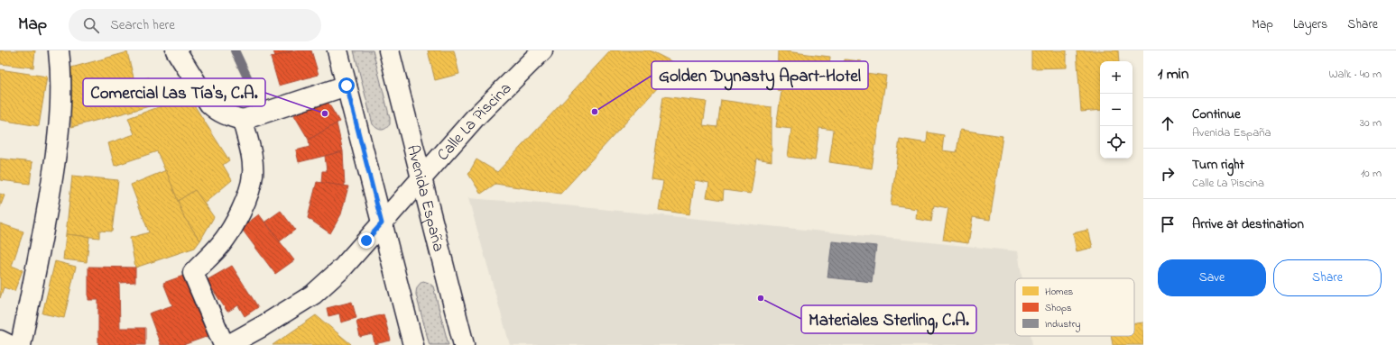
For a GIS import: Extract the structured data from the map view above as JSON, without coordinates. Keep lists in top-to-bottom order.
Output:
{
  "streets": {
    "street": ["Calle La Piscina", "Avenida España"]
  },
  "crossings": [
    ["Calle La Piscina", "Avenida España"]
  ],
  "places": ["Golden Dynasty Apart-Hotel", "Comercial Las Tía's, C.A.", "Materiales Sterling, C.A."],
  "legend": ["Homes", "Shops", "Industry"],
  "page": {
    "header": "Map",
    "search": "Search here",
    "nav": ["Map", "Layers", "Share"],
    "heading": ["1 min", "Walk · 40 m"],
    "map_buttons": ["+", "−"],
    "list": [
      ["Continue", "Avenida España", "30 m"],
      ["Turn right", "Calle La Piscina", "10 m"],
      "Arrive at destination"
    ],
    "buttons": ["Save", "Share"]
  }
}
